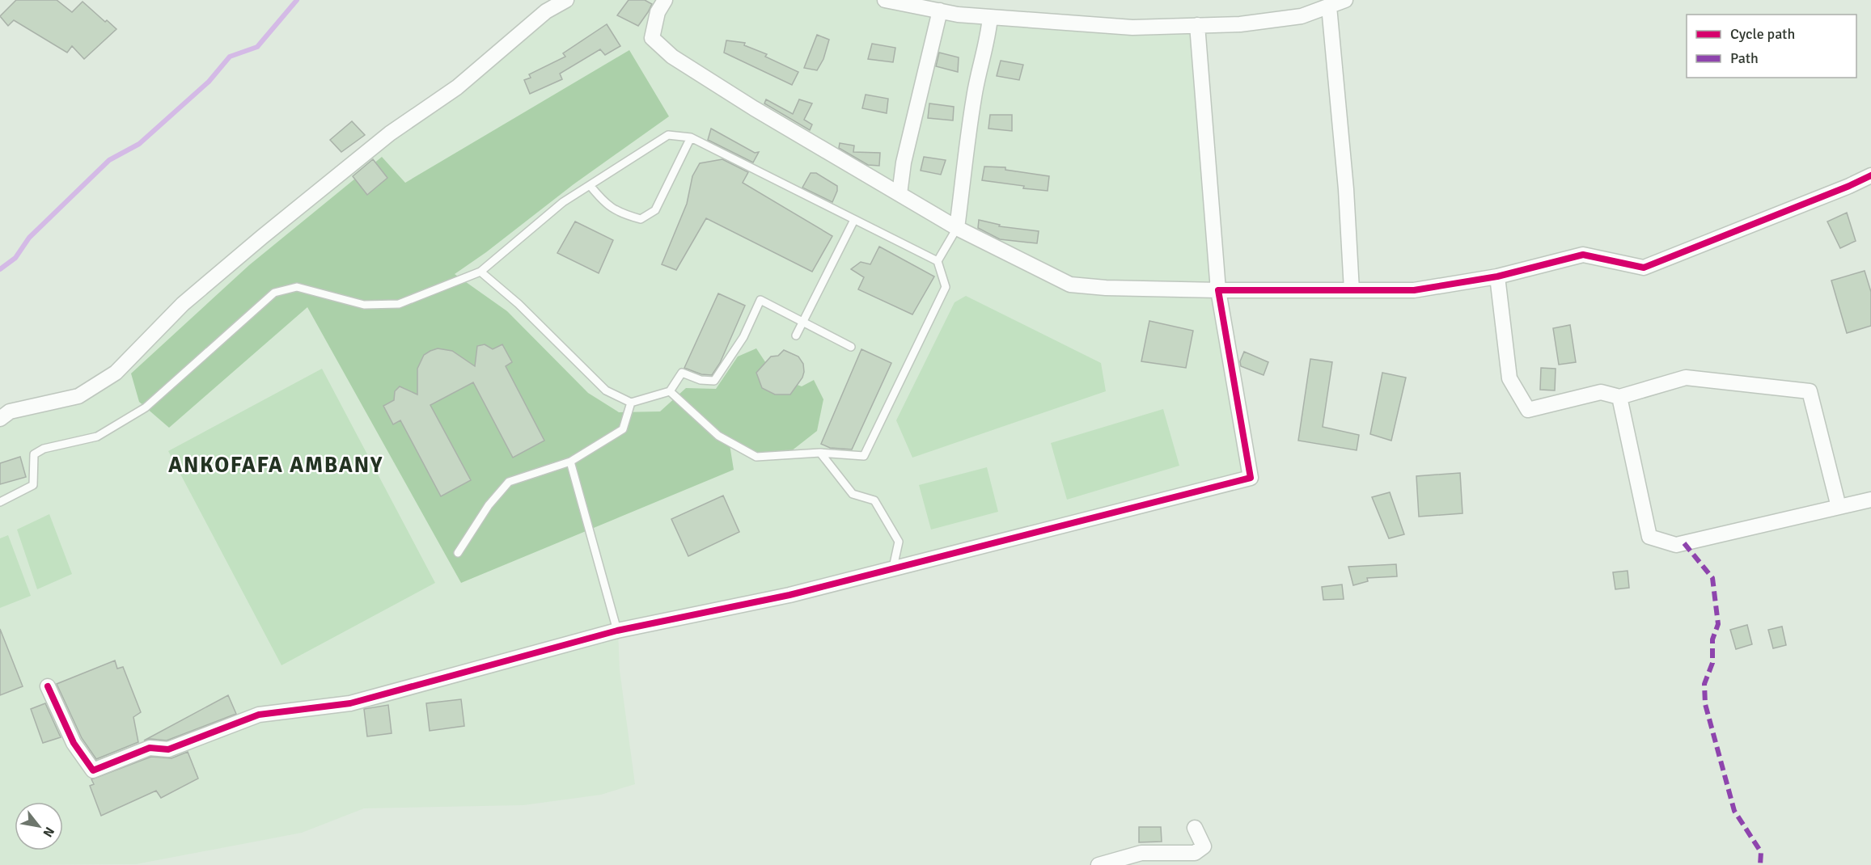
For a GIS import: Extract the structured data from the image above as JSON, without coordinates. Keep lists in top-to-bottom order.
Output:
{
  "districts": ["ANKOFAFA AMBANY"],
  "legend": ["Cycle path", "Path"],
  "north": "bottom right"
}
